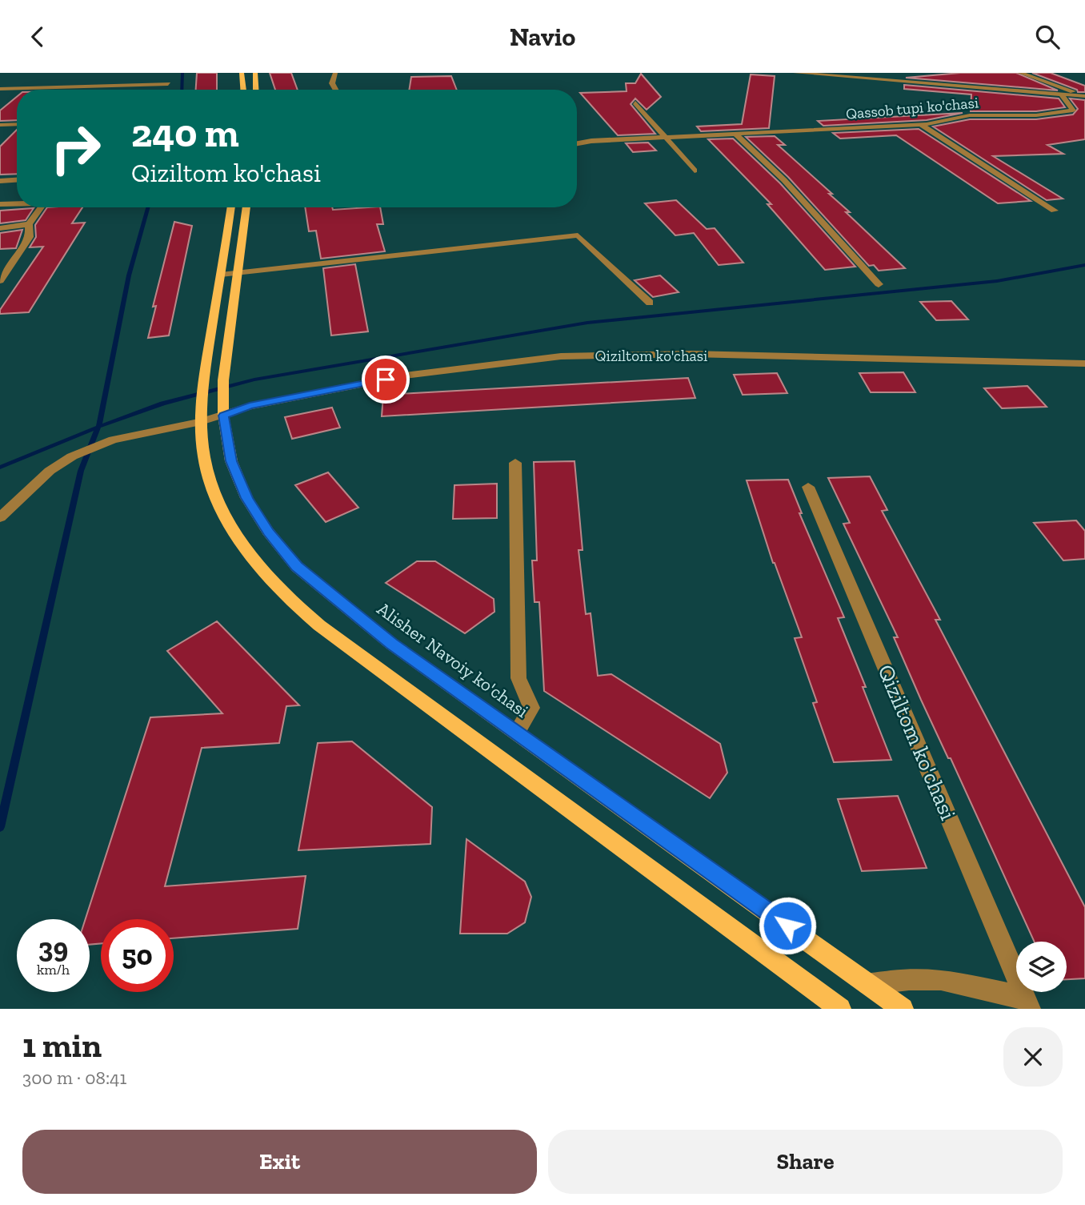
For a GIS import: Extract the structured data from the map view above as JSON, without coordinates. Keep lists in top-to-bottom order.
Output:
{
  "streets": {
    "main road": ["Alisher Navoiy ko'chasi"],
    "street": ["Qassob tupi ko'chasi", "Qiziltom ko'chasi"]
  },
  "crossings": [
    ["Qiziltom ko'chasi", "Alisher Navoiy ko'chasi"]
  ],
  "page": {
    "header": "Navio",
    "turn": ["240 m", "Qiziltom ko'chasi"],
    "speed": "39 km/h",
    "limit": "50",
    "heading": ["1 min", "300 m · 08:41"],
    "buttons": ["Exit", "Share"]
  }
}
